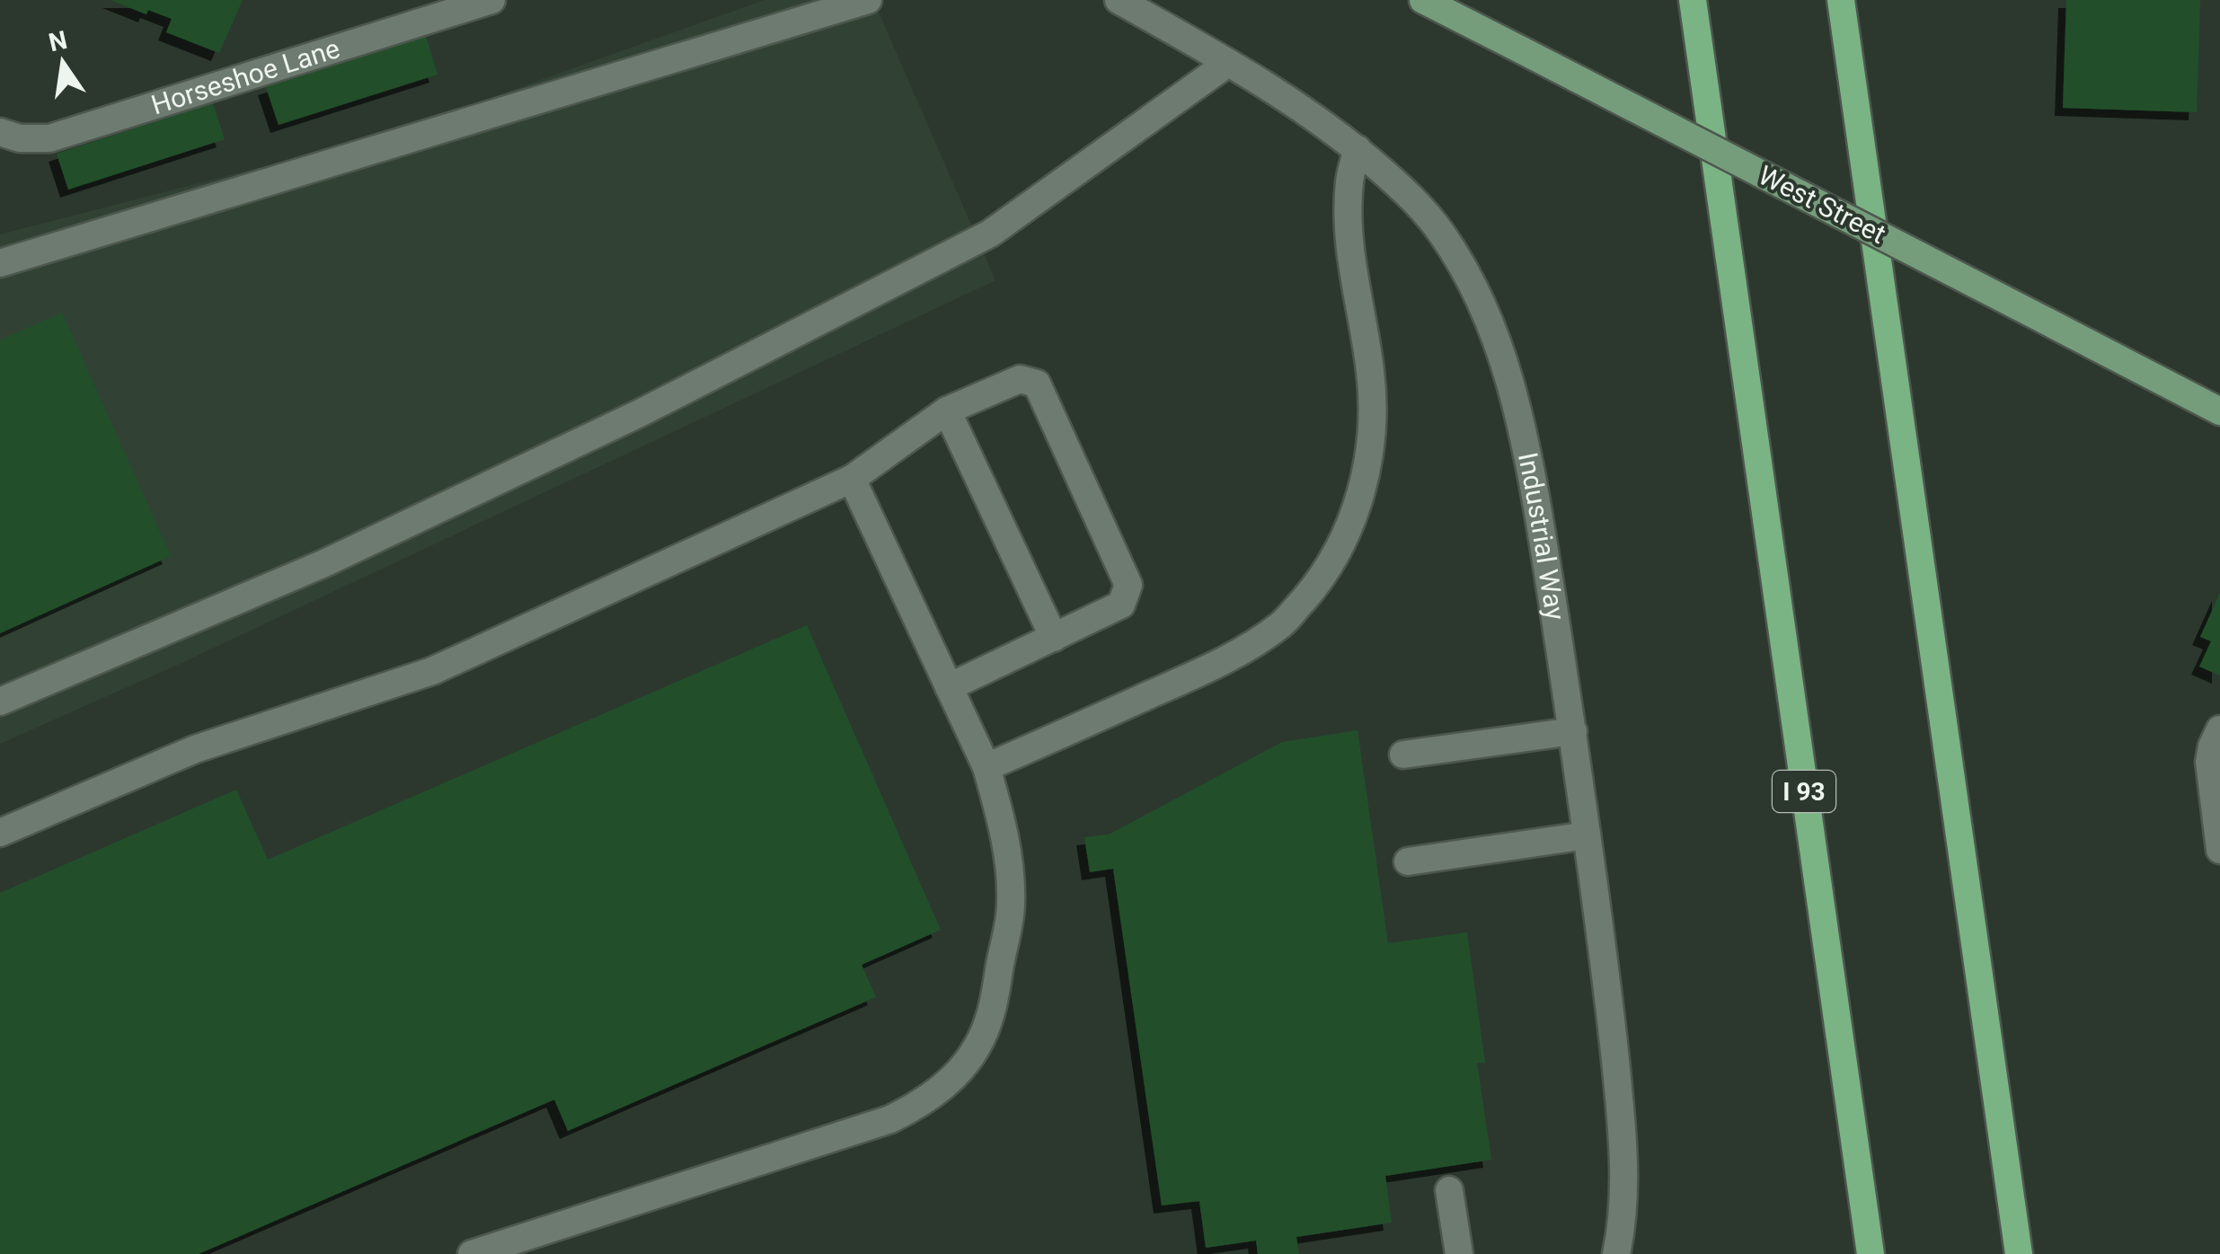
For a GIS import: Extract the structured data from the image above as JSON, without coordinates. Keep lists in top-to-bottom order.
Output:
{
  "streets": {
    "highway": ["I 93"],
    "main road": ["West Street"],
    "street": ["Horseshoe Lane", "Industrial Way"]
  },
  "north": "top"
}
